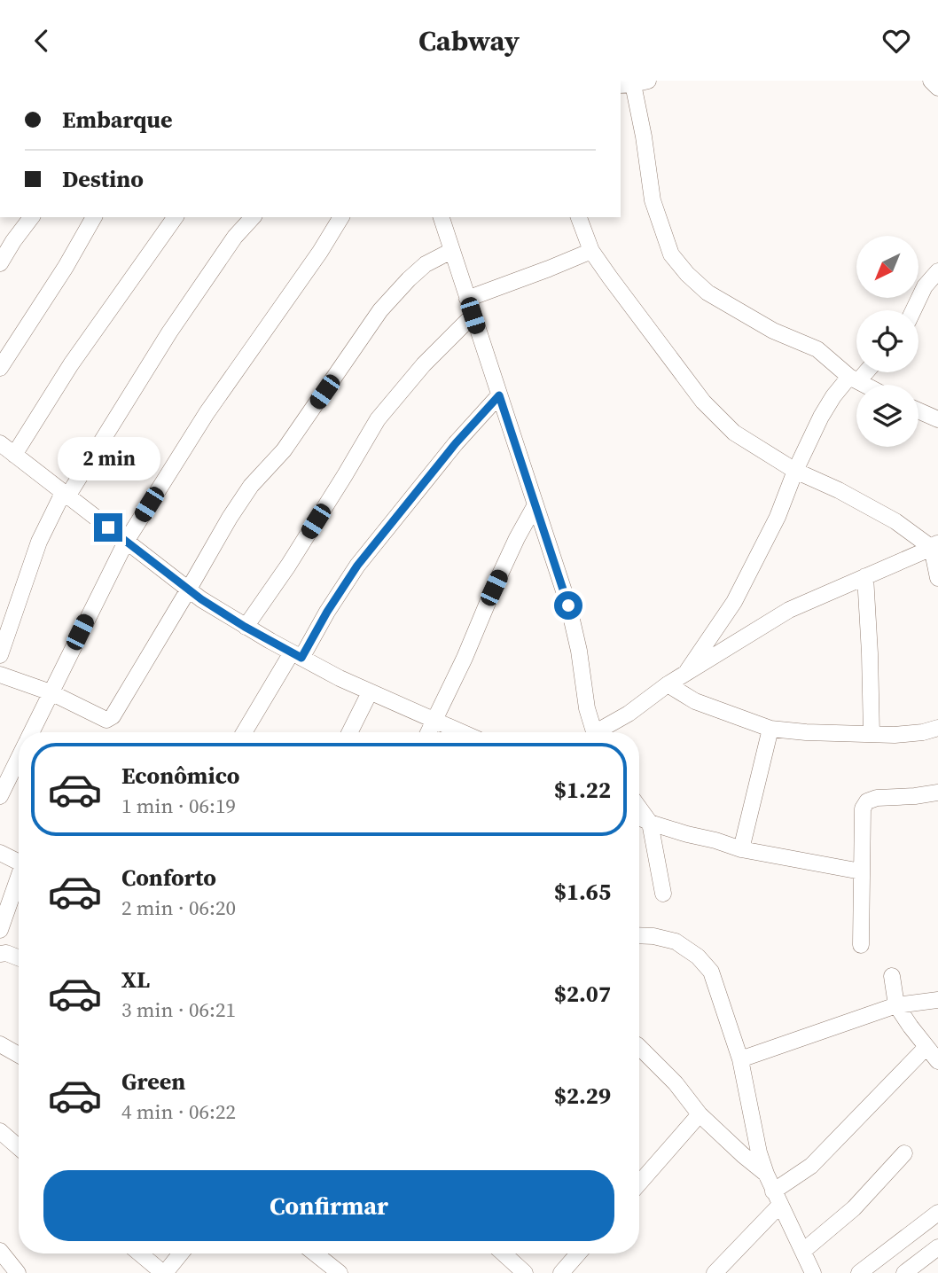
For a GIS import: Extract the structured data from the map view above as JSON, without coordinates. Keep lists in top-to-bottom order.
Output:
{
  "north": "bottom left",
  "page": {
    "header": "Cabway",
    "banner": ["Embarque", "Destino"],
    "bubble": "2 min",
    "list": [
      {
        "name": "Econômico",
        "note": "1 min · 06:19",
        "value": "$1.22"
      },
      {
        "name": "Conforto",
        "note": "2 min · 06:20",
        "value": "$1.65"
      },
      {
        "name": "XL",
        "note": "3 min · 06:21",
        "value": "$2.07"
      },
      {
        "name": "Green",
        "note": "4 min · 06:22",
        "value": "$2.29"
      }
    ],
    "buttons": "Confirmar"
  }
}
